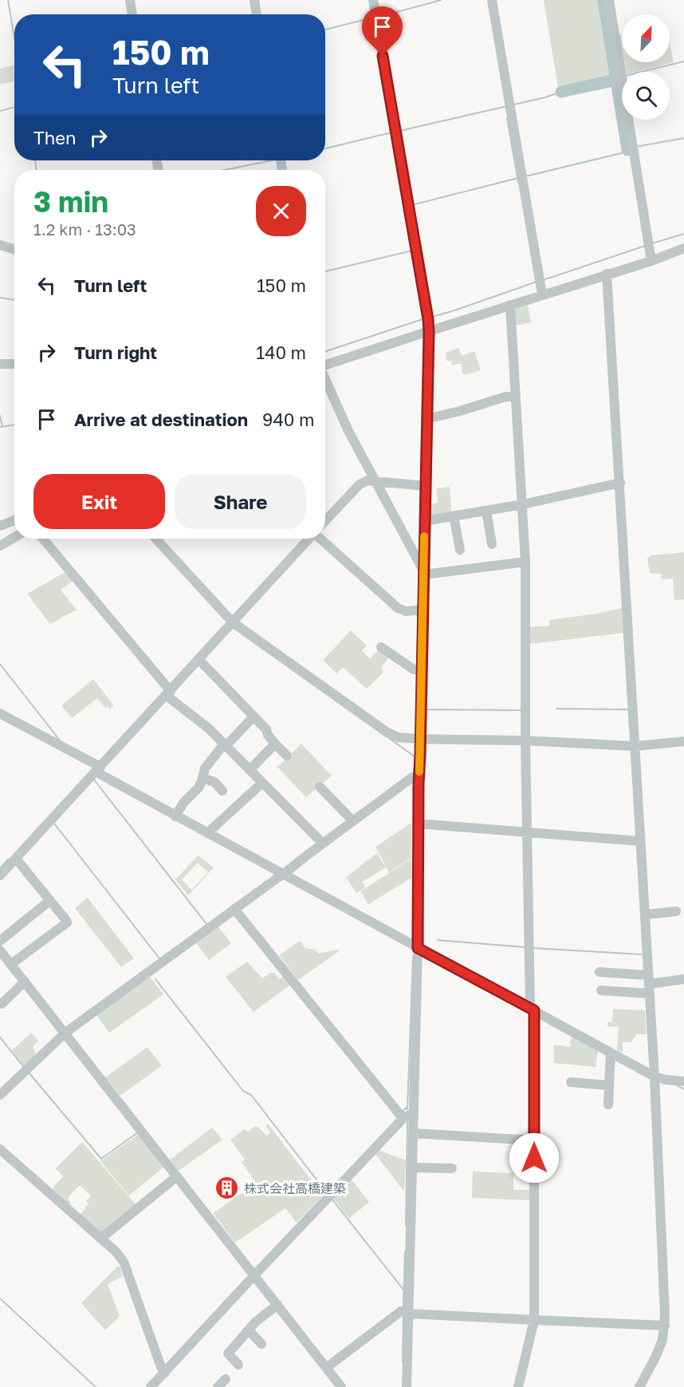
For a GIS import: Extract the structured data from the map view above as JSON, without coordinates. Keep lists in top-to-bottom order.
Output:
{
  "places": {
    "building": ["株式会社高橋建築"]
  },
  "north": "top right",
  "page": {
    "turn": ["150 m", "Turn left"],
    "then": "Then",
    "heading": ["3 min", "1.2 km · 13:03"],
    "list": [
      {
        "name": "Turn left",
        "value": "150 m"
      },
      {
        "name": "Turn right",
        "value": "140 m"
      },
      {
        "name": "Arrive at destination",
        "value": "940 m"
      }
    ],
    "buttons": ["Exit", "Share"]
  }
}
